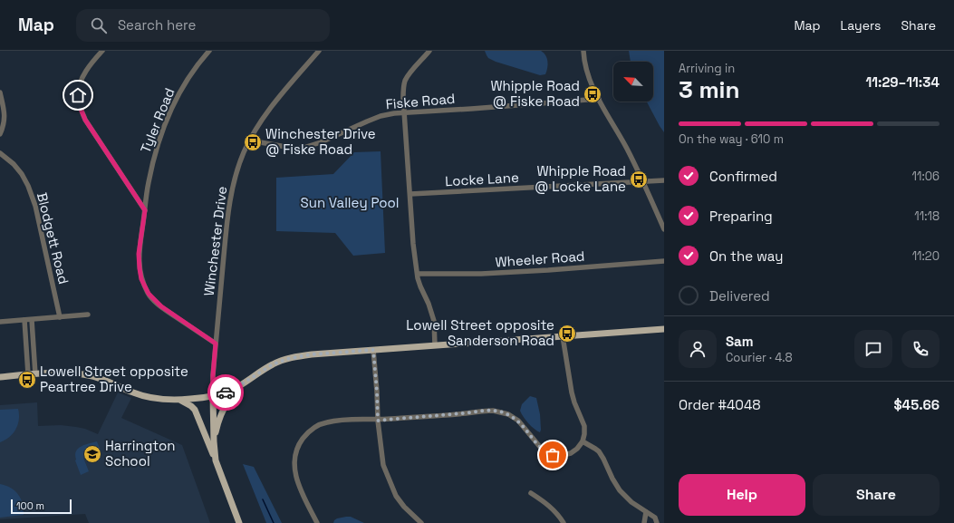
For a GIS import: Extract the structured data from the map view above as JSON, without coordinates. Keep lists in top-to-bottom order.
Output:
{
  "streets": {
    "street": [
      "Fiske Road",
      "Tyler Road",
      "Locke Lane",
      "Blodgett Road",
      "Winchester Drive",
      "Wheeler Road"
    ]
  },
  "crossings": [
    ["Fiske Road", "Winchester Drive"],
    ["Tyler Road", "Winchester Drive"]
  ],
  "parks": ["Sun Valley Pool"],
  "places": {
    "bus stop": [
      "Whipple Road @ Fiske Road",
      "Winchester Drive @ Fiske Road",
      "Whipple Road @ Locke Lane",
      "Lowell Street opposite Sanderson Road",
      "Lowell Street opposite Peartree Drive"
    ],
    "school or university": ["Harrington School"]
  },
  "scale_bar": "100 m",
  "north": "top left",
  "page": {
    "header": "Map",
    "search": "Search here",
    "nav": ["Map", "Layers", "Share"],
    "heading": ["3 min", "Arriving in", "11:29–11:34"],
    "panel": [
      "Sam",
      "Courier · 4.8",
      "Order #4048",
      "$45.66"
    ],
    "bar": "On the way · 610 m",
    "list": [
      ["Confirmed", "11:06"],
      ["Preparing", "11:18"],
      ["On the way", "11:20"],
      "Delivered"
    ],
    "buttons": ["Help", "Share"],
    "scale": "100 m"
  }
}
